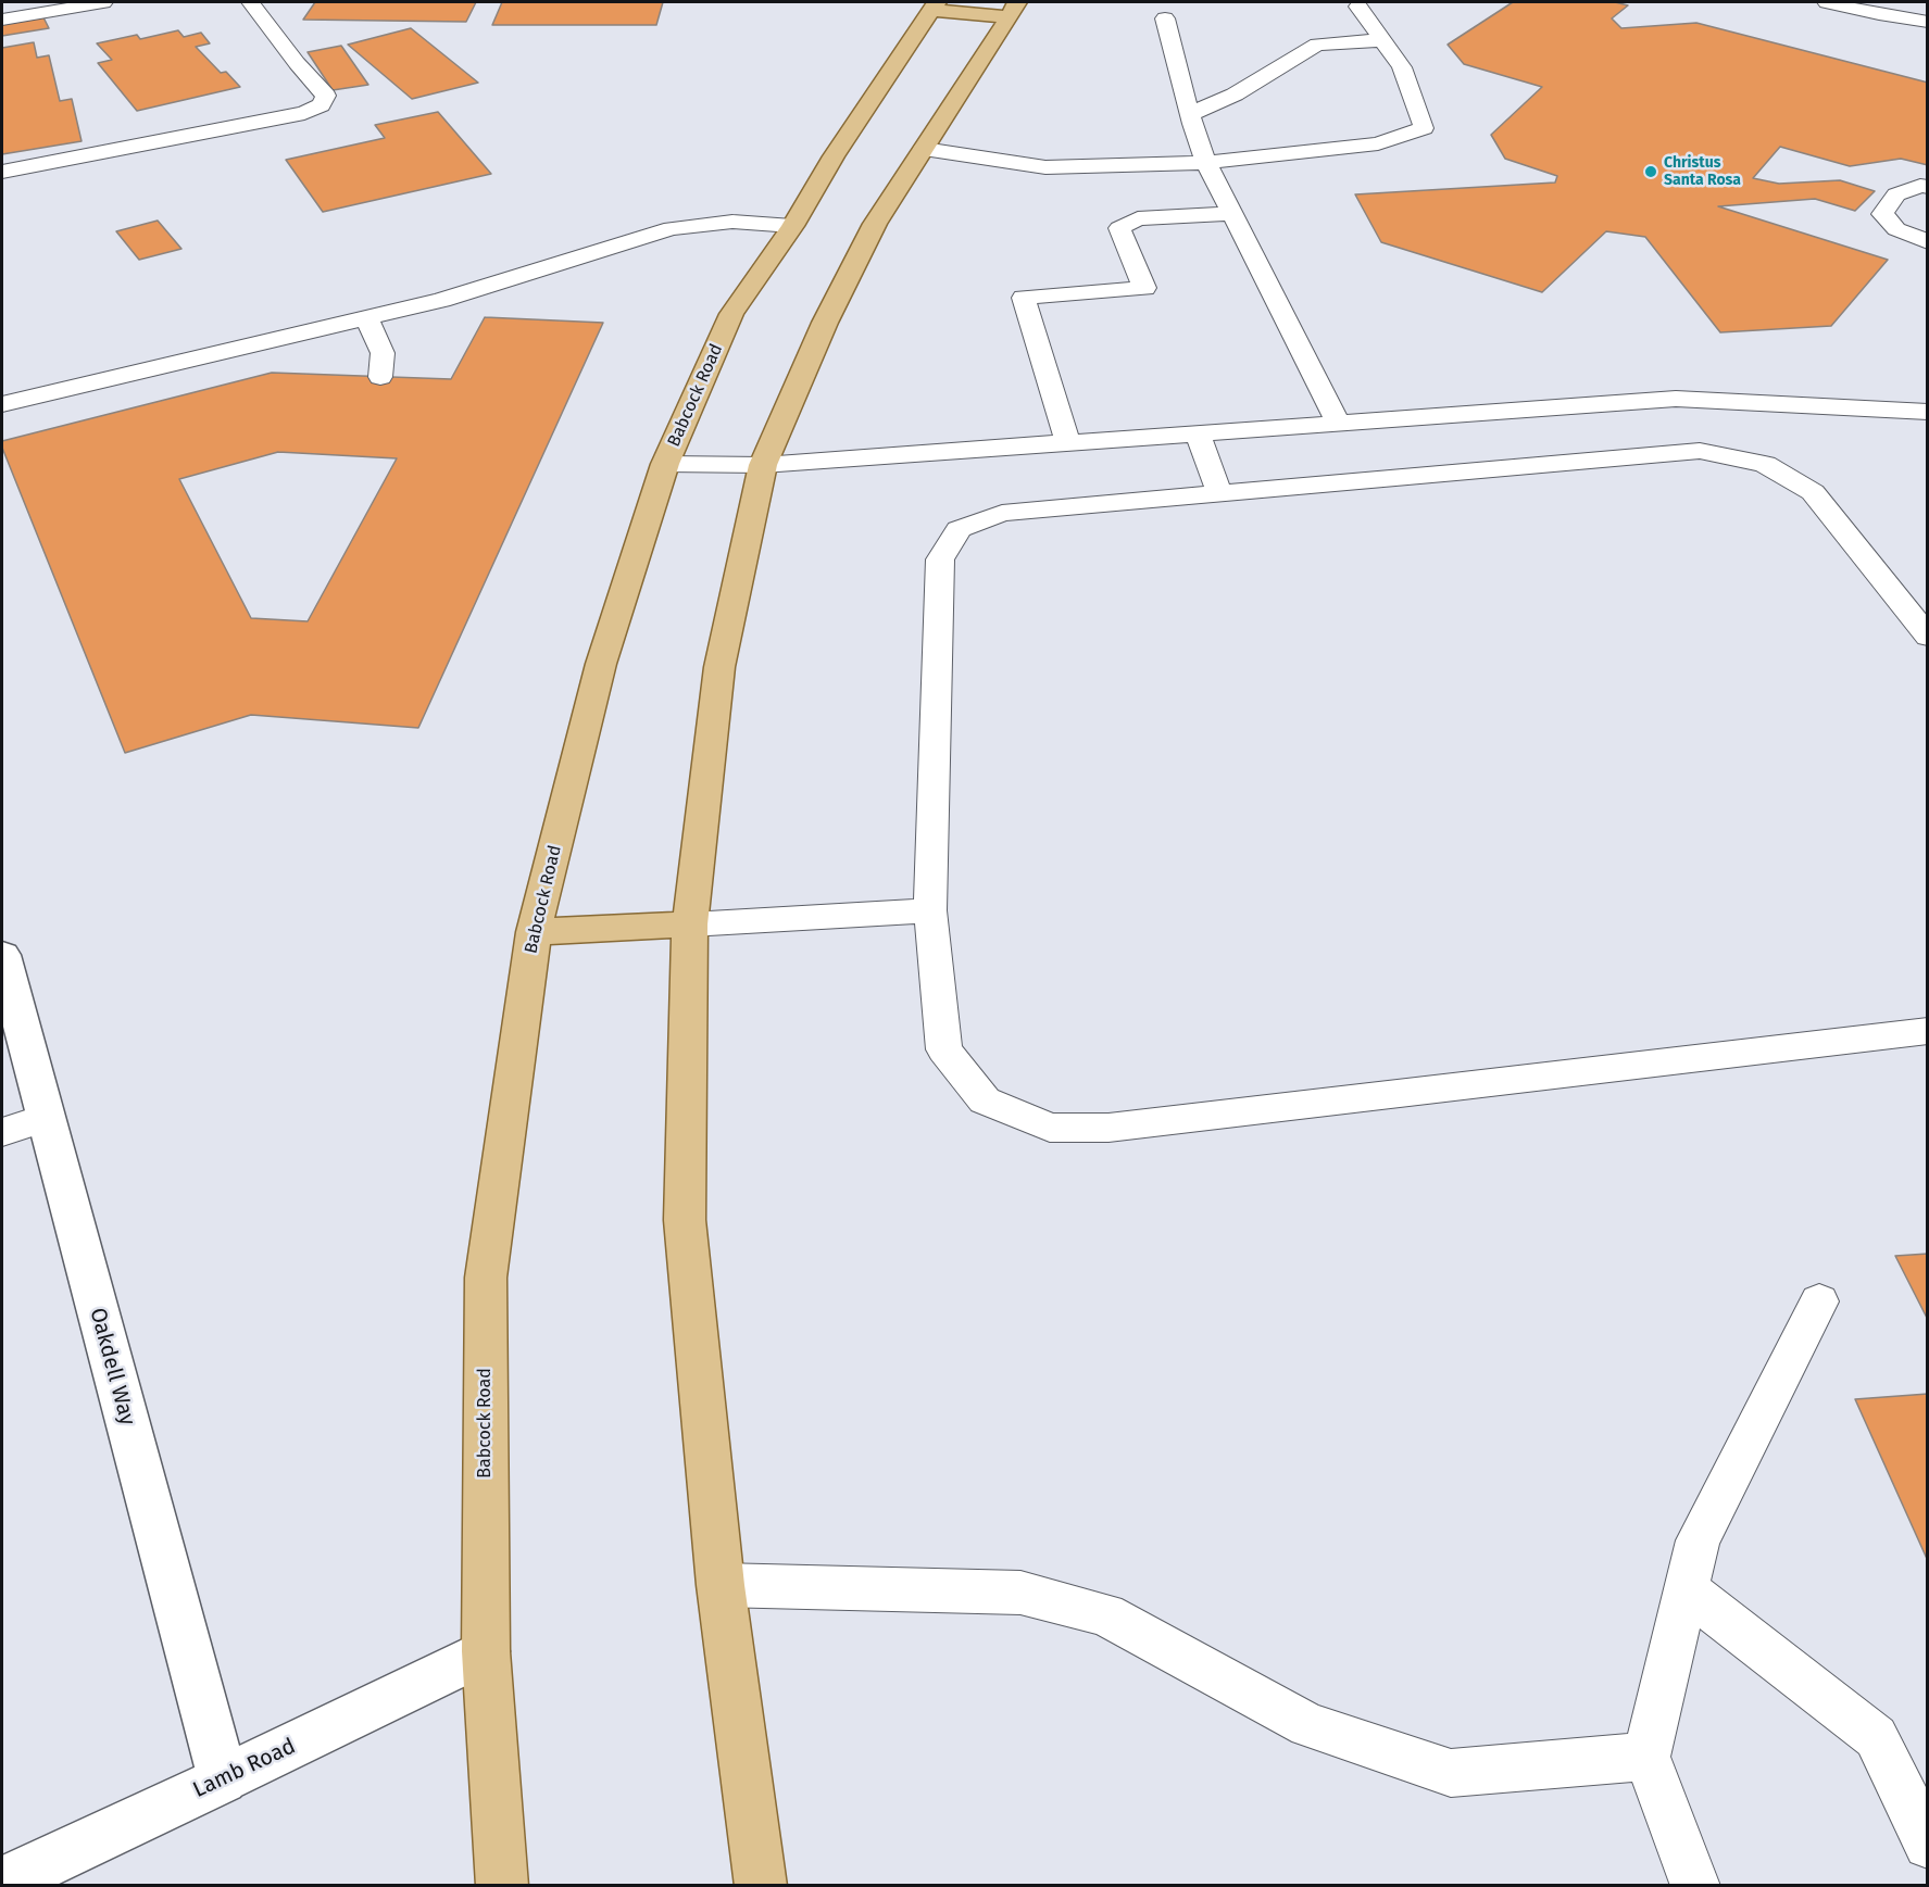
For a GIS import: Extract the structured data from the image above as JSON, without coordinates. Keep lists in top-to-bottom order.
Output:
{
  "streets": {
    "main road": ["Babcock Road"],
    "street": ["Oakdell Way", "Lamb Road"]
  },
  "crossings": [
    ["Babcock Road", "Lamb Road"],
    ["Oakdell Way", "Lamb Road"]
  ],
  "places": ["Christus Santa Rosa"]
}
